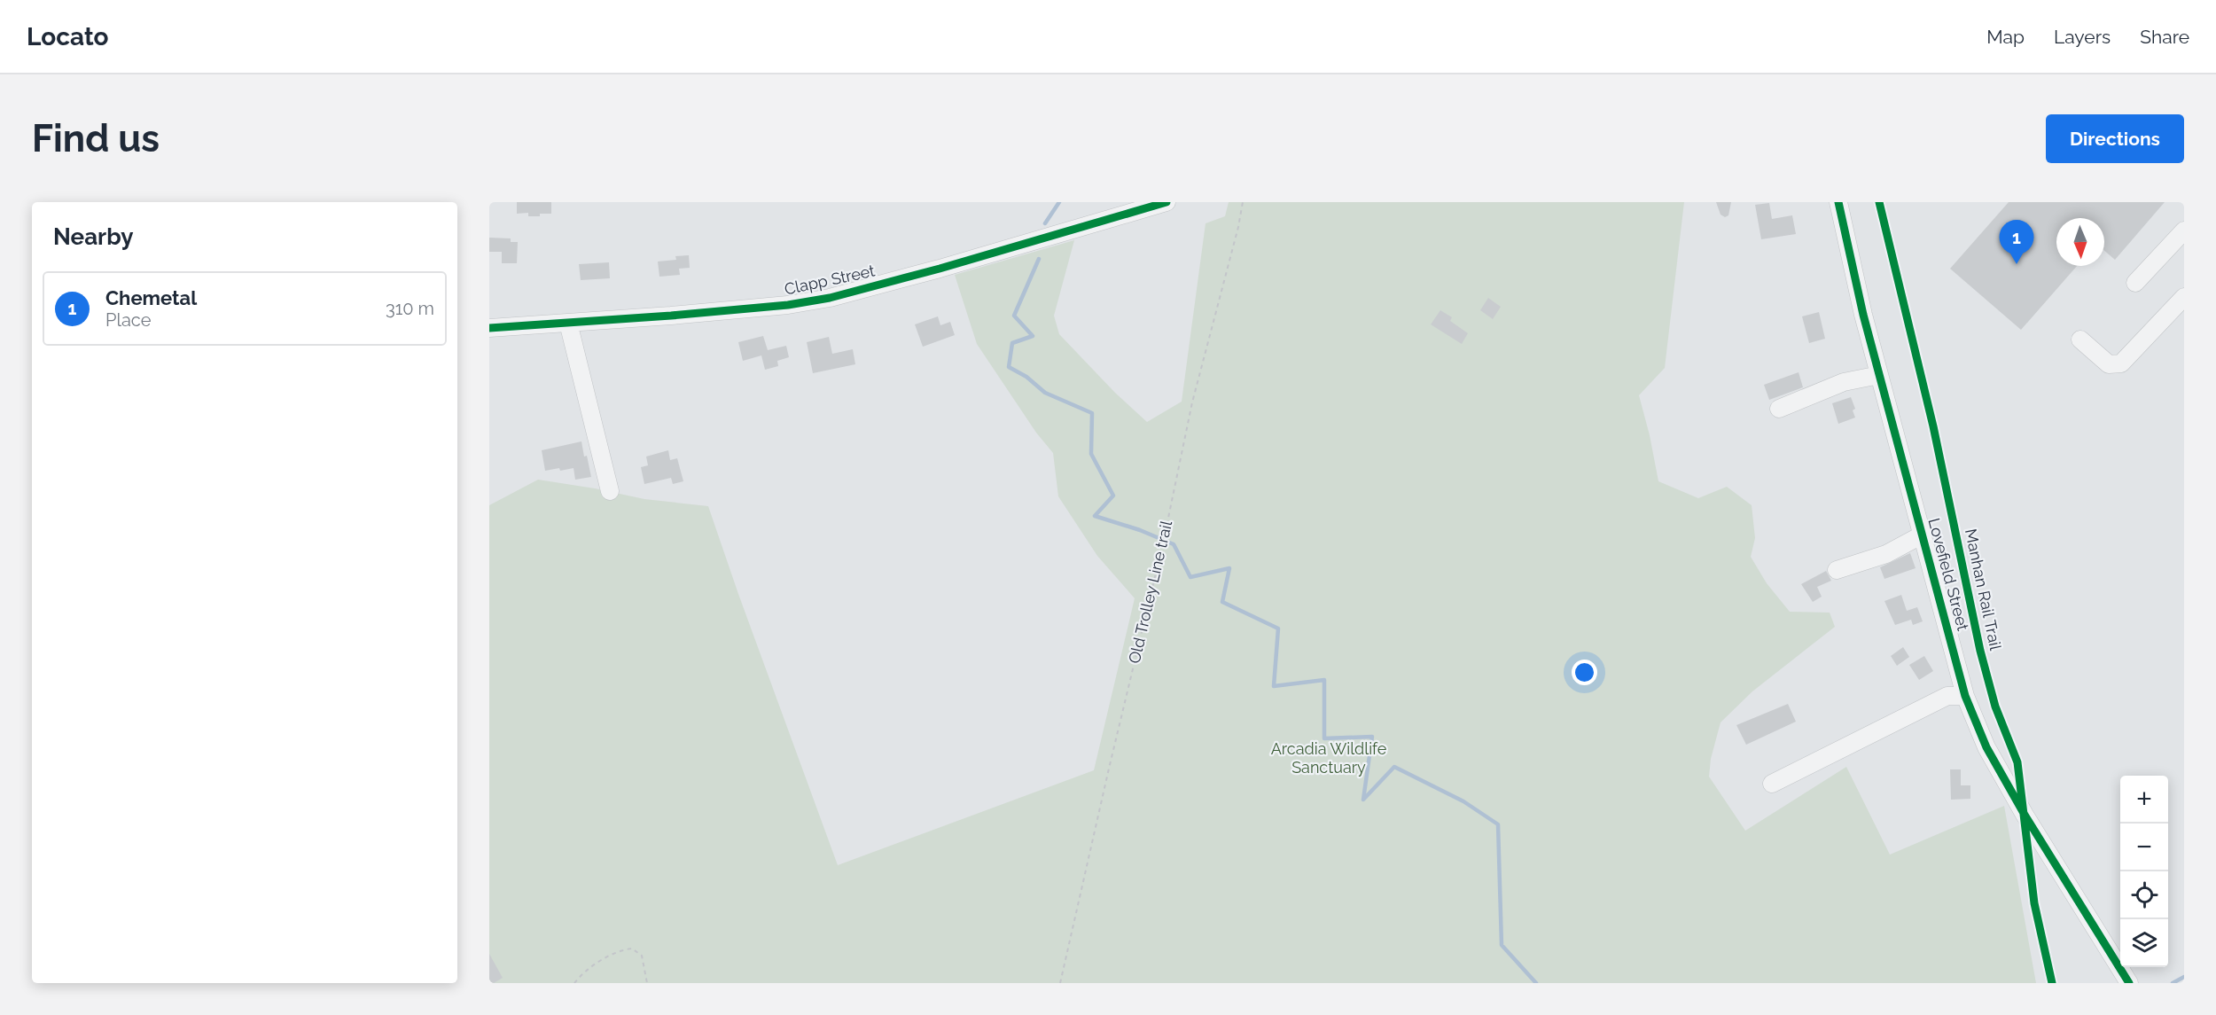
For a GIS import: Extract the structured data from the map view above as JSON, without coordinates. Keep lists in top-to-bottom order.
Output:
{
  "streets": {
    "street": ["Clapp Street", "Lovefield Street"],
    "path": ["Old Trolley Line trail"],
    "cycle path": ["Manhan Rail Trail"]
  },
  "parks": ["Arcadia Wildlife Sanctuary"],
  "north": "bottom",
  "page": {
    "header": "Locato",
    "nav": ["Map", "Layers", "Share"],
    "buttons": "Directions",
    "title": "Find us",
    "heading": "Nearby",
    "pins": "1",
    "list": [
      {
        "mark": "1",
        "name": "Chemetal",
        "note": "Place",
        "value": "310 m"
      }
    ],
    "map_buttons": ["+", "−"]
  }
}
